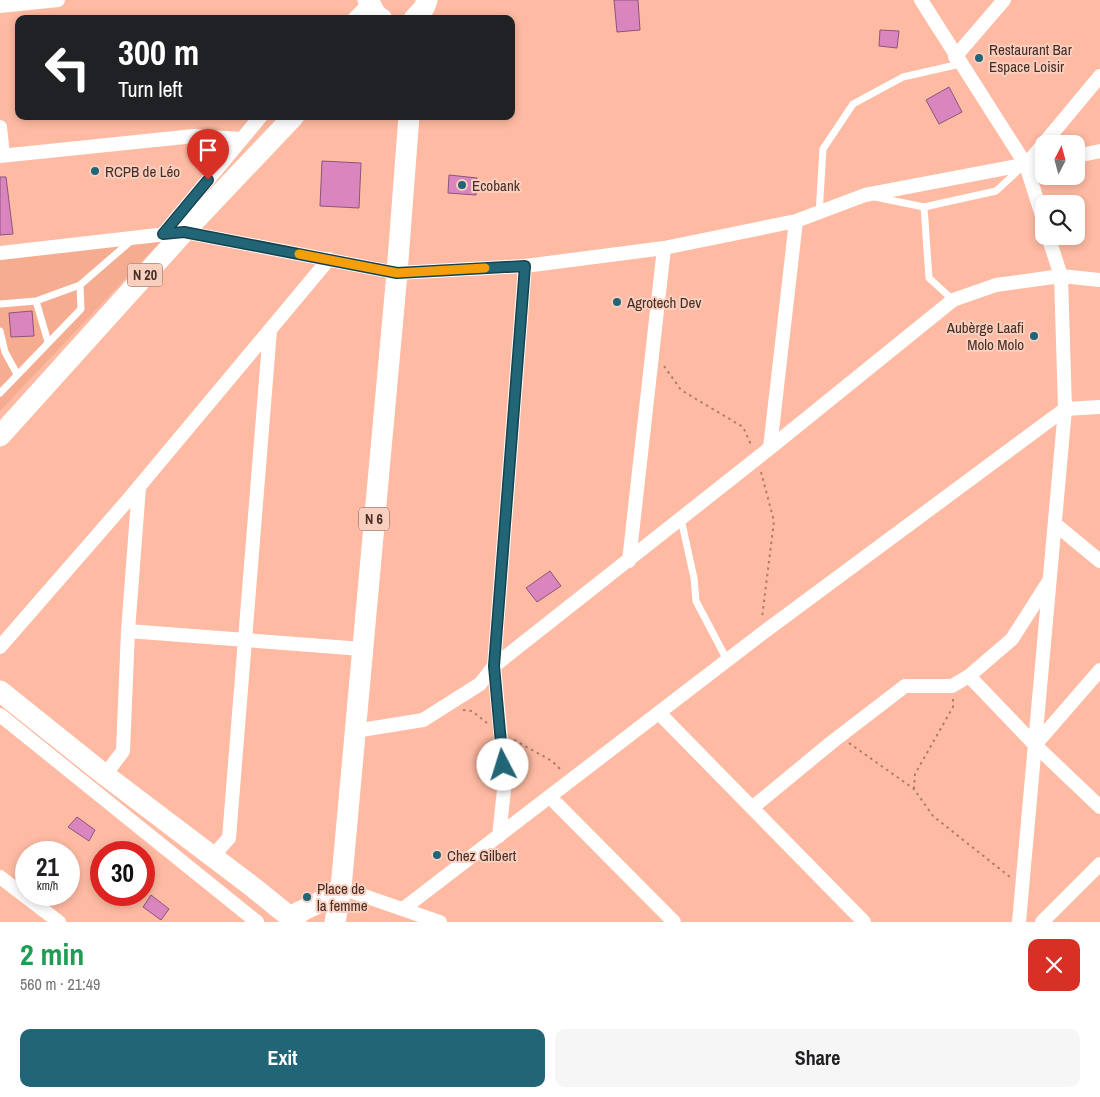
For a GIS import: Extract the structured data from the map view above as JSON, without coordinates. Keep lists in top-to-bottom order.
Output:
{
  "streets": {
    "main road": ["N 20", "N 6"]
  },
  "places": [
    "Restaurant Bar Espace Loisir",
    "RCPB de Léo",
    "Ecobank",
    "Agrotech Dev",
    "Aubèrge Laafi Molo Molo",
    "Chez Gilbert",
    "Place de la femme"
  ],
  "north": "top",
  "page": {
    "turn": ["300 m", "Turn left"],
    "speed": "21 km/h",
    "limit": "30",
    "heading": ["2 min", "560 m · 21:49"],
    "buttons": ["Exit", "Share"]
  }
}
